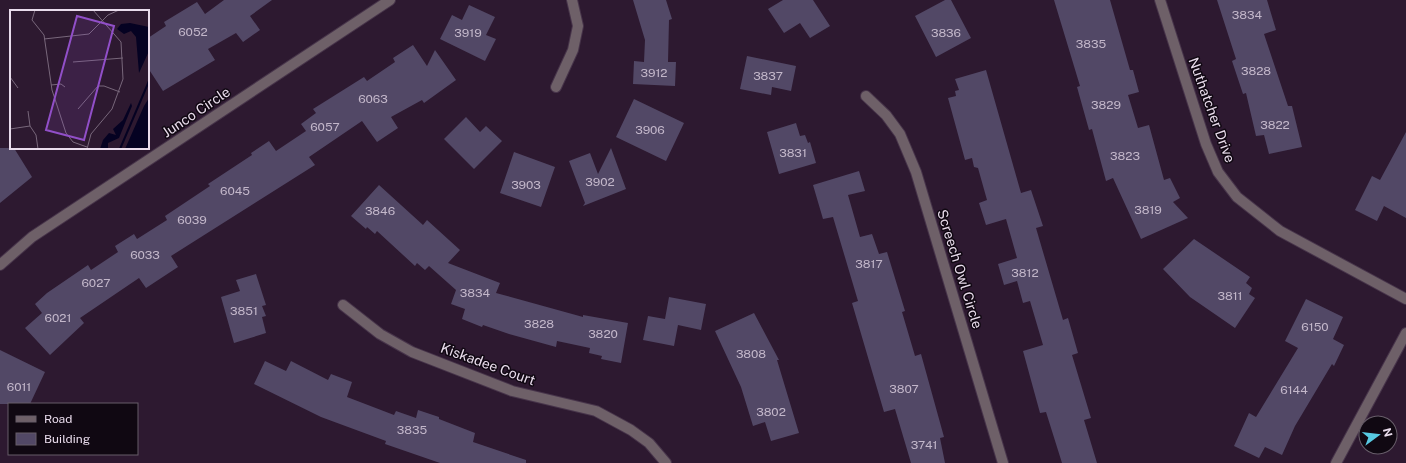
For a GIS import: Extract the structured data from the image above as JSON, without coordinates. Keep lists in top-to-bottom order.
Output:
{
  "streets": {
    "street": [
      "Nuthatcher Drive",
      "Junco Circle",
      "Screech Owl Circle",
      "Kiskadee Court"
    ]
  },
  "house_numbers": [
    "3834",
    "6052",
    "3919",
    "3836",
    "3835",
    "3828",
    "3912",
    "3837",
    "6063",
    "3829",
    "3822",
    "6057",
    "3906",
    "3831",
    "3823",
    "3902",
    "3903",
    "6045",
    "3819",
    "3846",
    "6039",
    "6033",
    "3817",
    "3812",
    "6027",
    "3834",
    "3811",
    "3851",
    "6021",
    "3828",
    "6150",
    "3820",
    "3808",
    "6011",
    "3807",
    "6144",
    "3802",
    "3835",
    "3741"
  ],
  "legend": ["Road", "Building"],
  "north": "right"
}
